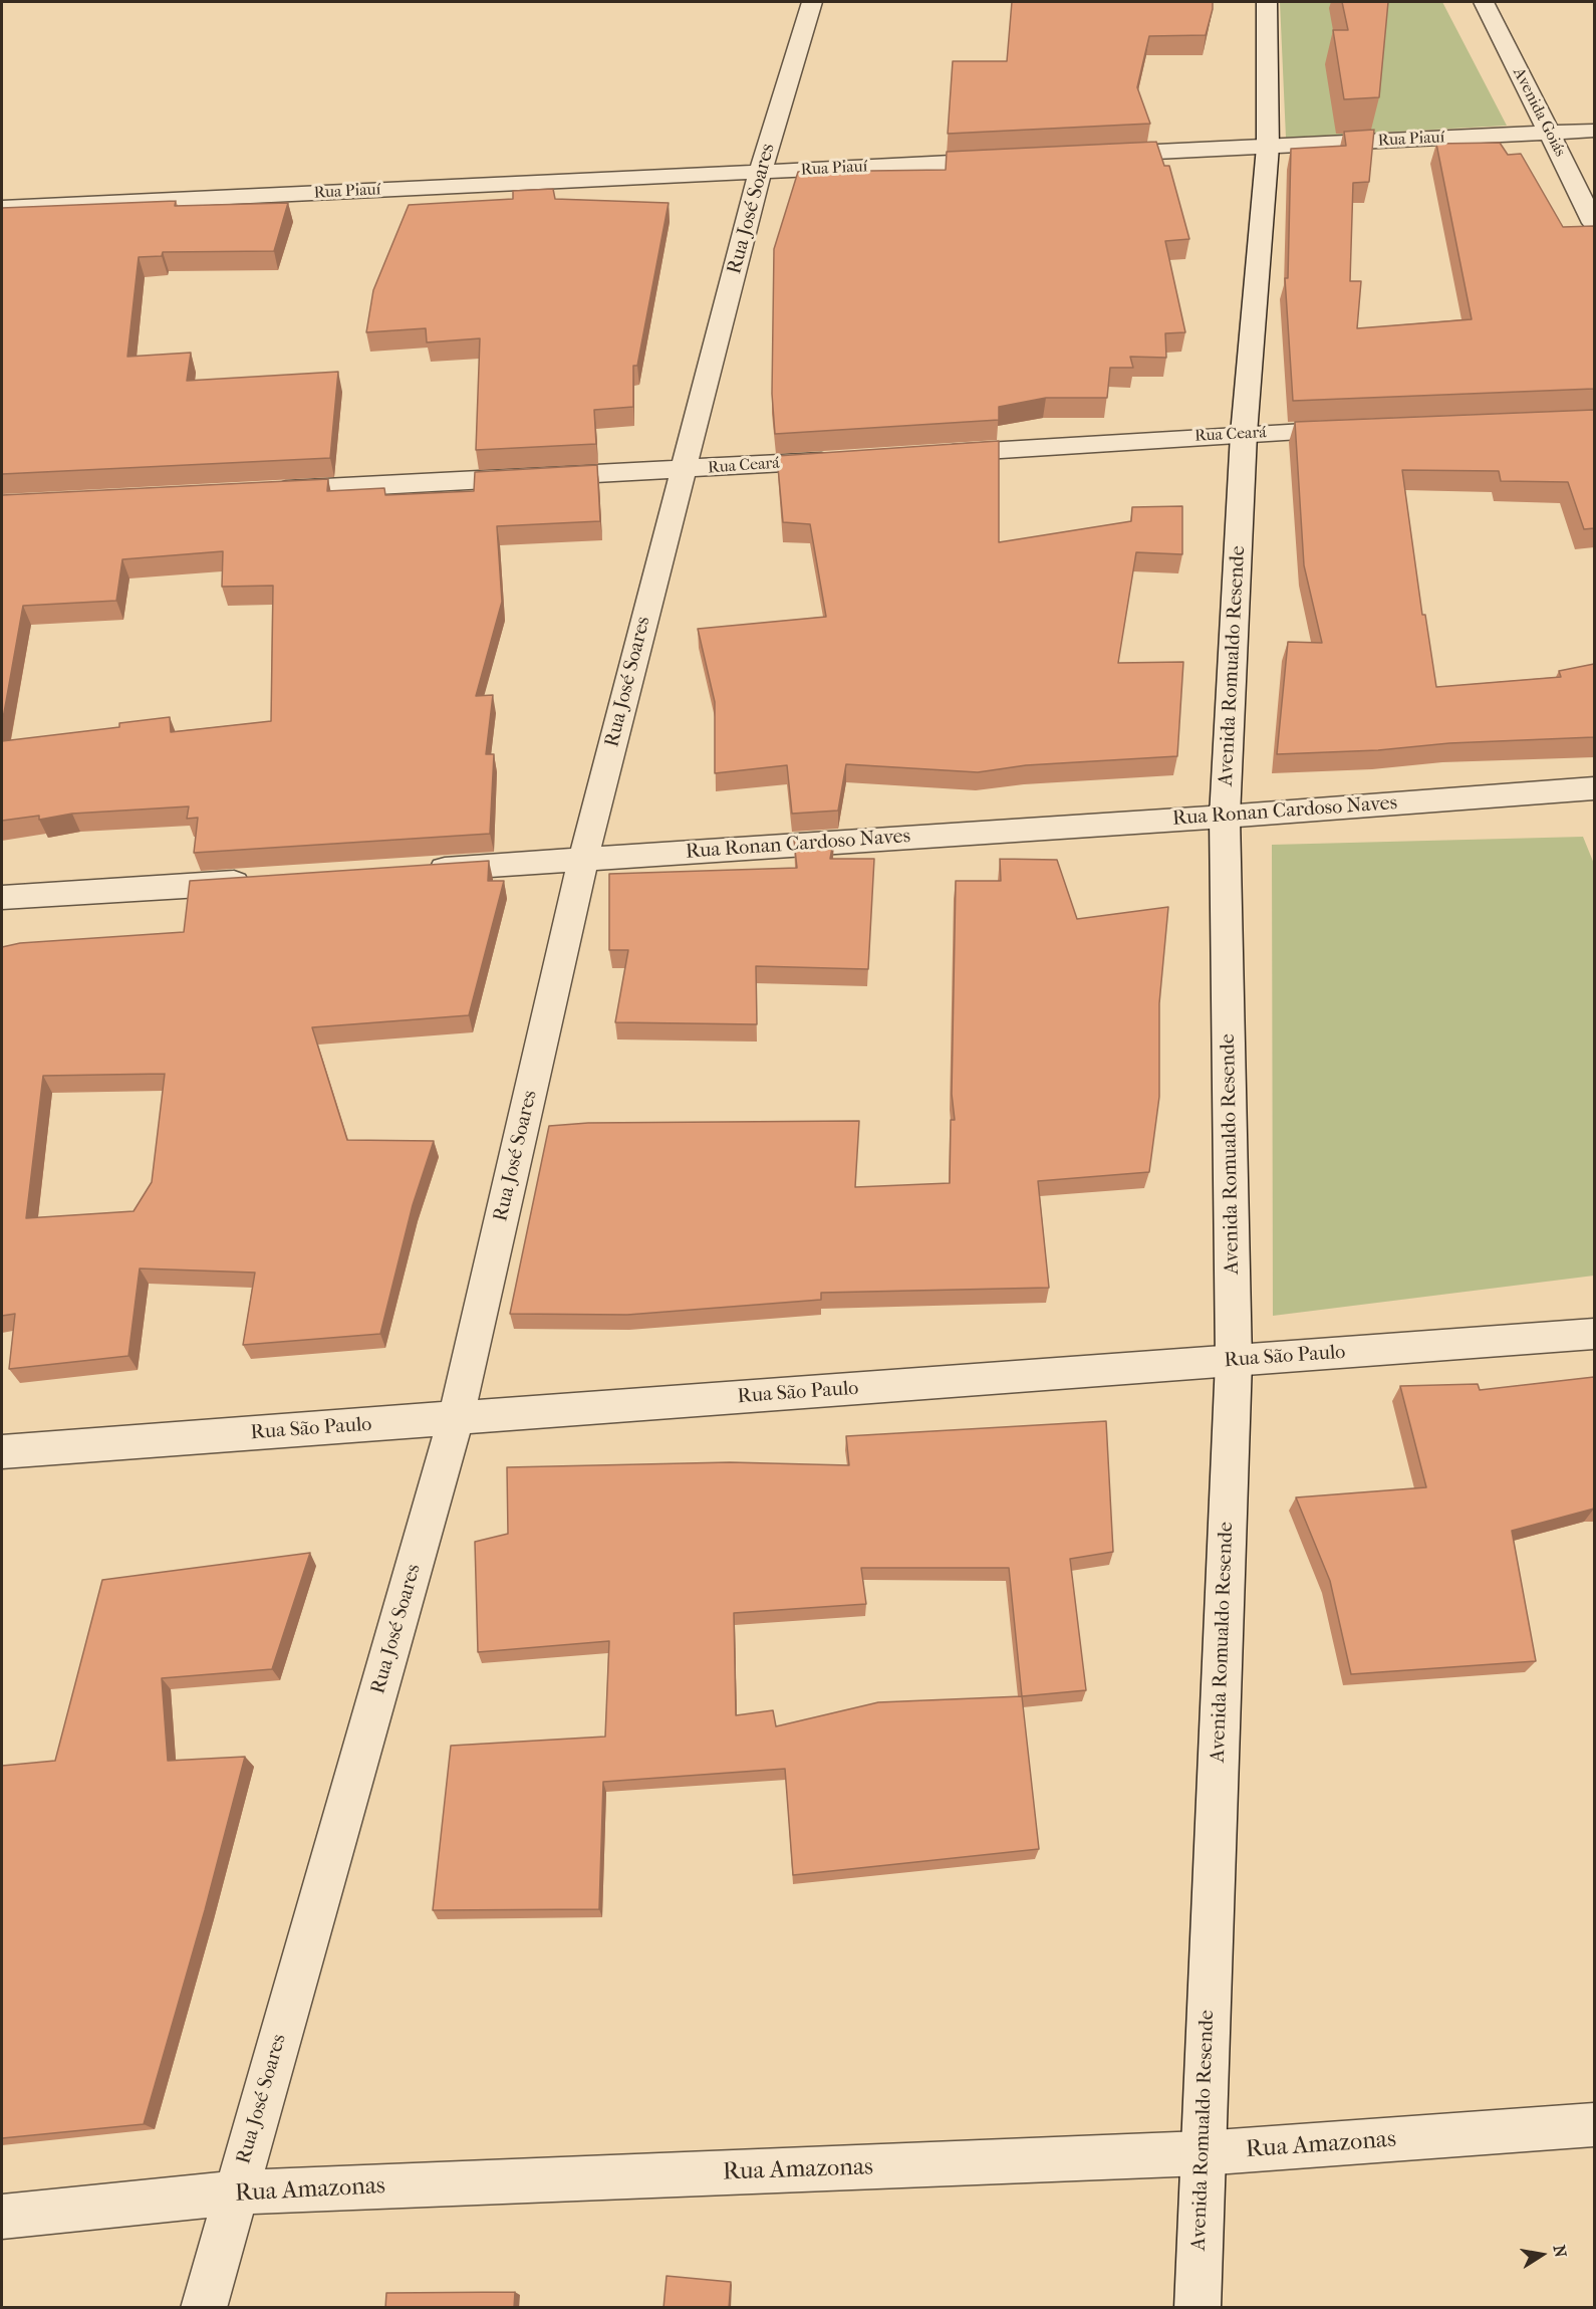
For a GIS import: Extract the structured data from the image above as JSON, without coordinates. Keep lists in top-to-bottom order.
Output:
{
  "streets": {
    "street": [
      "Avenida Goiás",
      "Rua Piauí",
      "Rua José Soares",
      "Rua Ceará",
      "Avenida Romualdo Resende",
      "Rua Ronan Cardoso Naves",
      "Rua São Paulo",
      "Rua Amazonas"
    ]
  },
  "crossings": [
    ["Avenida Goiás", "Rua Piauí"],
    ["Rua Piauí", "Rua José Soares"],
    ["Rua Piauí", "Avenida Romualdo Resende"],
    ["Rua José Soares", "Rua Ceará"],
    ["Rua José Soares", "Rua Ronan Cardoso Naves"],
    ["Rua José Soares", "Rua São Paulo"],
    ["Rua José Soares", "Rua Amazonas"],
    ["Rua Ceará", "Avenida Romualdo Resende"],
    ["Avenida Romualdo Resende", "Rua Ronan Cardoso Naves"],
    ["Avenida Romualdo Resende", "Rua São Paulo"],
    ["Avenida Romualdo Resende", "Rua Amazonas"]
  ],
  "north": "right"
}
